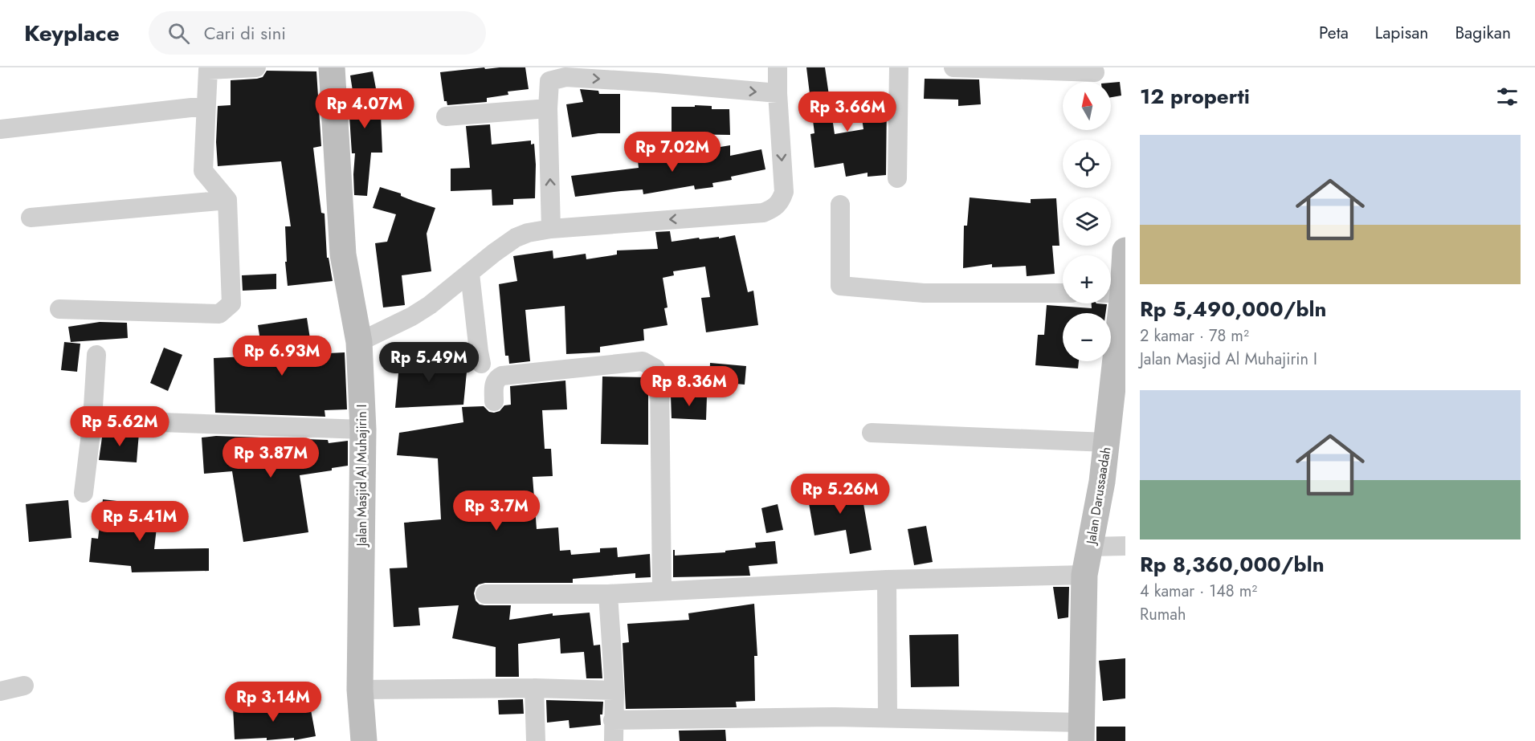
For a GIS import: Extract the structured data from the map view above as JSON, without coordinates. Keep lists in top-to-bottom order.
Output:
{
  "streets": {
    "street": ["Jalan Masjid Al Muhajirin I", "Jalan Darussaadah"]
  },
  "north": "top",
  "page": {
    "header": "Keyplace",
    "search": "Cari di sini",
    "nav": ["Peta", "Lapisan", "Bagikan"],
    "heading": "12 properti",
    "map_buttons": ["+", "−"],
    "price": [
      "Rp 4.07M",
      "Rp 3.66M",
      "Rp 7.02M",
      "Rp 6.93M",
      "Rp 5.49M",
      "Rp 8.36M",
      "Rp 5.62M",
      "Rp 3.87M",
      "Rp 5.26M",
      "Rp 3.7M",
      "Rp 5.41M",
      "Rp 3.14M"
    ],
    "list": [
      {
        "name": "Rp 5,490,000/bln",
        "note": "2 kamar · 78 m² · Jalan Masjid Al Muhajirin I"
      },
      {
        "name": "Rp 8,360,000/bln",
        "note": "4 kamar · 148 m² · Rumah"
      }
    ]
  }
}
